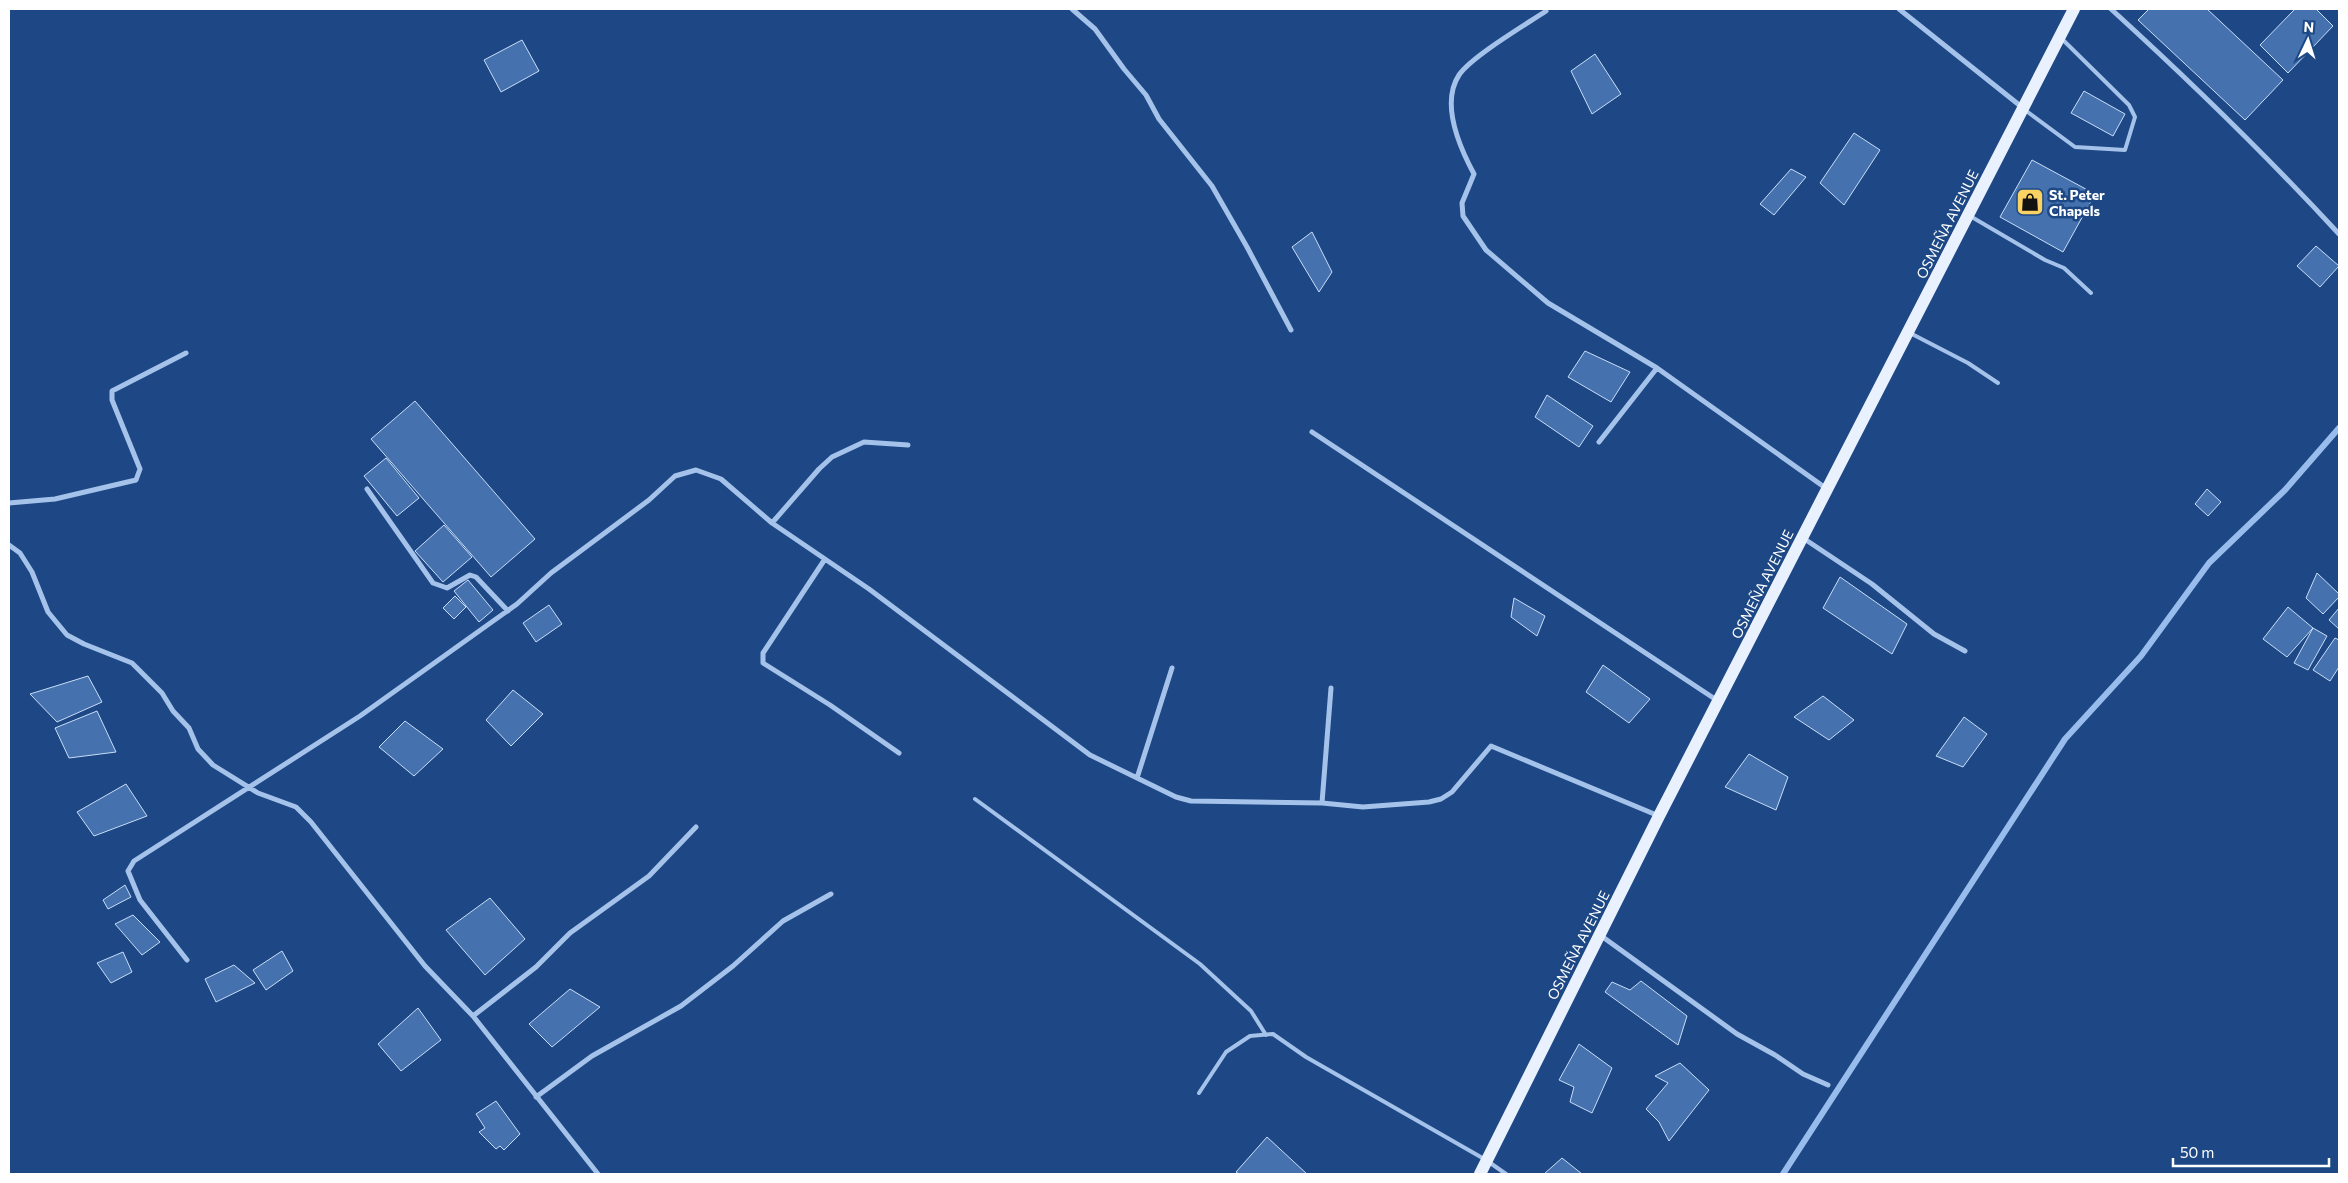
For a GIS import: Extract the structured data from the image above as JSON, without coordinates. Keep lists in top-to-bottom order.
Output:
{
  "streets": {
    "main road": ["OSMEÑA AVENUE"]
  },
  "places": {
    "shop": ["St. Peter Chapels"]
  },
  "scale_bar": "50 m",
  "north": "top"
}
